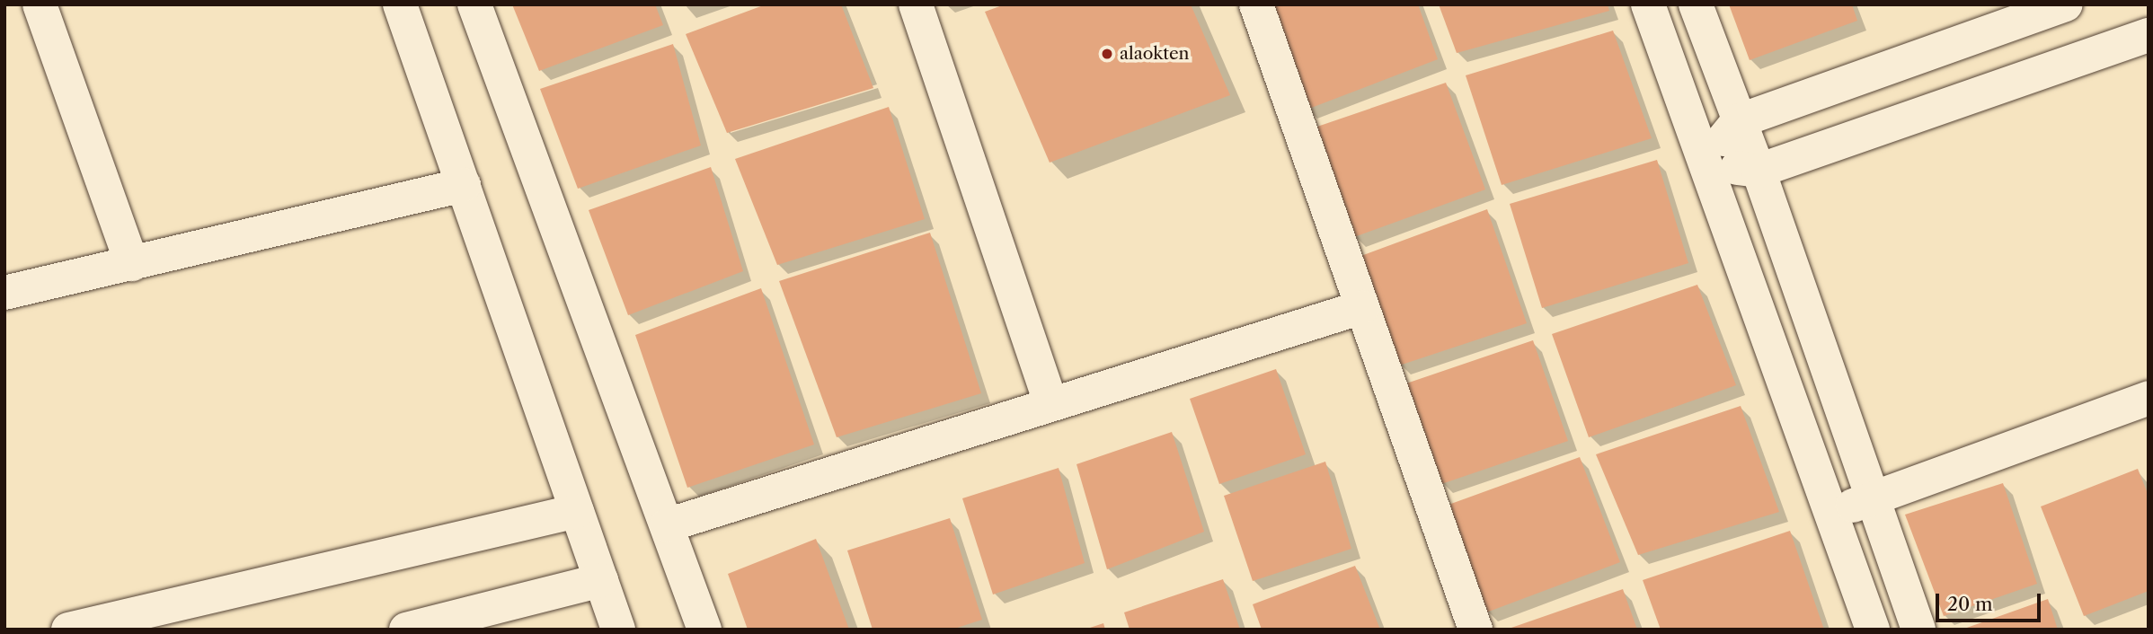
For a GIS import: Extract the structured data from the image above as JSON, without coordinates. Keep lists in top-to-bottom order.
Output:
{
  "places": ["alaokten"],
  "scale_bar": "20 m"
}
